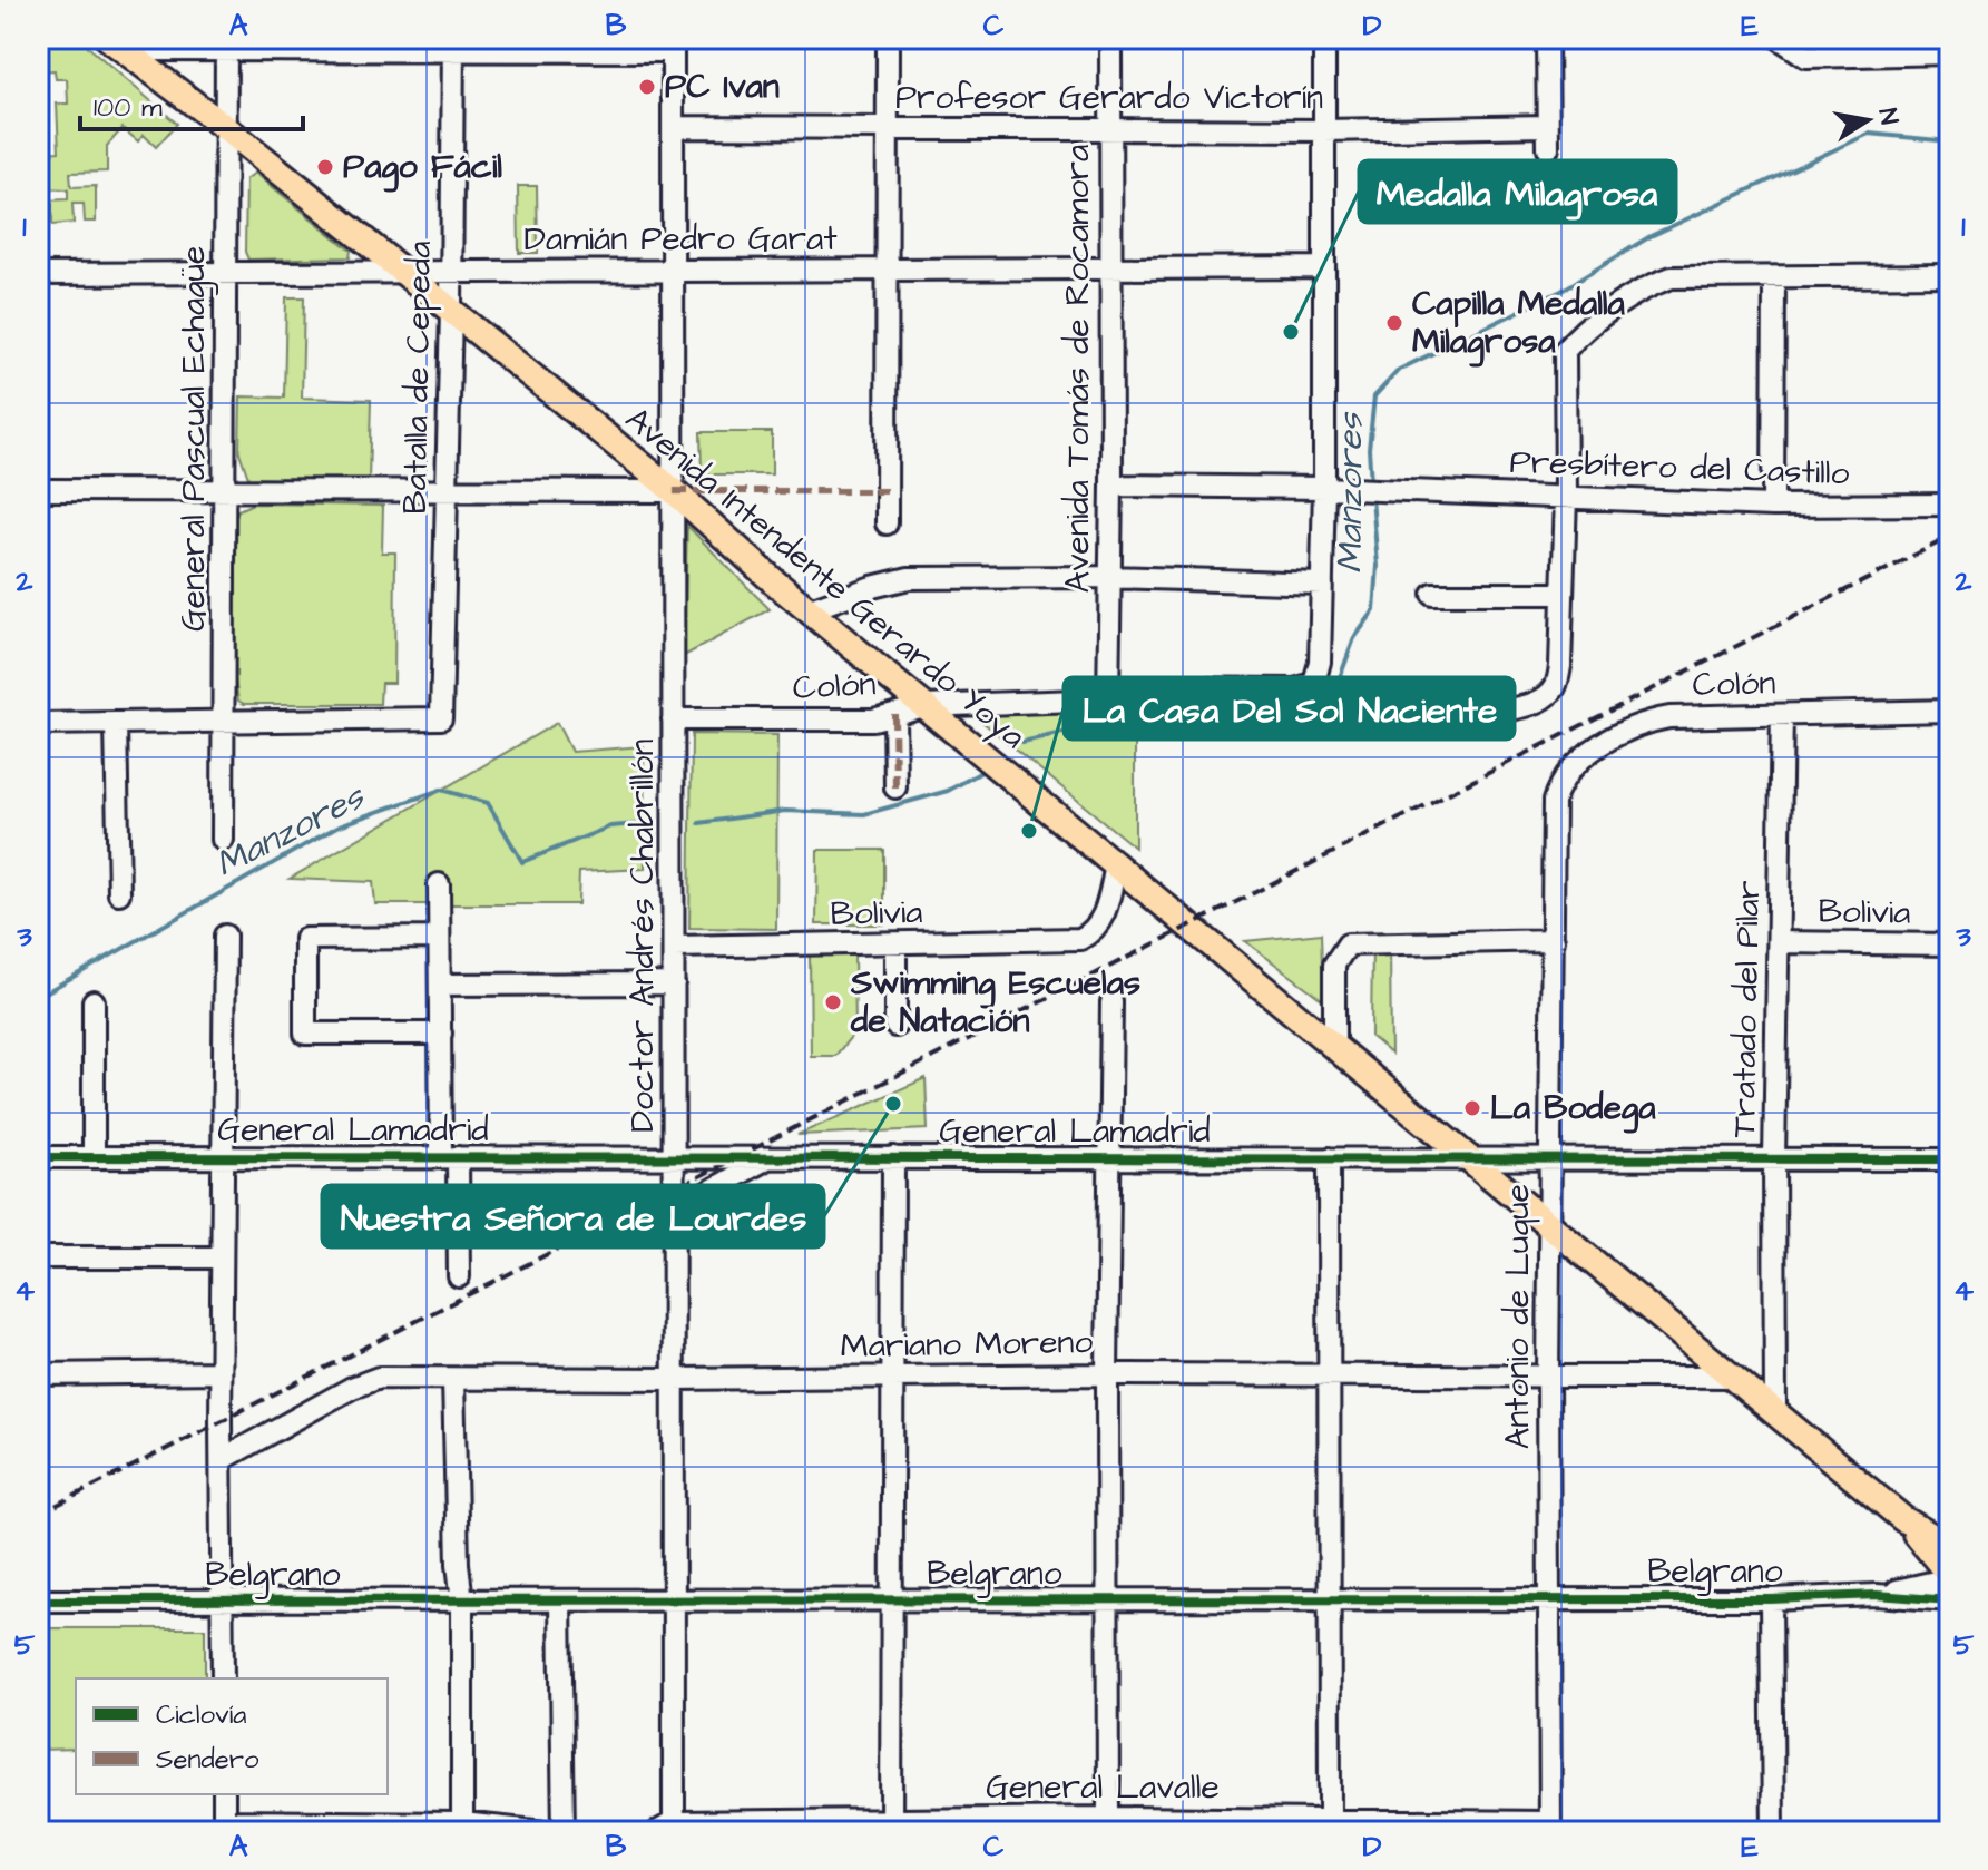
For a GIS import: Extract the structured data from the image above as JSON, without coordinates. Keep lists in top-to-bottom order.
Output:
{
  "streets": {
    "main road": ["Avenida Intendente Gerardo Yoya"],
    "street": [
      "Profesor Gerardo Victorín",
      "Damián Pedro Garat",
      "Avenida Tomás de Rocamora",
      "Batalla de Cepeda",
      "General Pascual Echagüe",
      "Presbítero del Castillo",
      "Colón",
      "Bolivia",
      "Doctor Andrés Chabrillón",
      "Tratado del Pilar",
      "General Lamadrid",
      "Antonio de Luque",
      "Mariano Moreno",
      "Belgrano",
      "General Lavalle"
    ]
  },
  "crossings": [
    ["Profesor Gerardo Victorín", "Avenida Tomás de Rocamora"],
    ["Profesor Gerardo Victorín", "Doctor Andrés Chabrillón"],
    ["Damián Pedro Garat", "Avenida Tomás de Rocamora"],
    ["Damián Pedro Garat", "Batalla de Cepeda"],
    ["Damián Pedro Garat", "General Pascual Echagüe"],
    ["Damián Pedro Garat", "Avenida Intendente Gerardo Yoya"],
    ["Damián Pedro Garat", "Doctor Andrés Chabrillón"],
    ["Avenida Tomás de Rocamora", "Colón"],
    ["Batalla de Cepeda", "General Pascual Echagüe"],
    ["Batalla de Cepeda", "Avenida Intendente Gerardo Yoya"],
    ["General Pascual Echagüe", "Avenida Intendente Gerardo Yoya"],
    ["Avenida Intendente Gerardo Yoya", "Colón"],
    ["Avenida Intendente Gerardo Yoya", "Bolivia"],
    ["Avenida Intendente Gerardo Yoya", "Doctor Andrés Chabrillón"],
    ["Avenida Intendente Gerardo Yoya", "Tratado del Pilar"],
    ["Avenida Intendente Gerardo Yoya", "General Lamadrid"],
    ["Avenida Intendente Gerardo Yoya", "Antonio de Luque"],
    ["Avenida Intendente Gerardo Yoya", "Mariano Moreno"],
    ["Avenida Intendente Gerardo Yoya", "Belgrano"],
    ["Colón", "Doctor Andrés Chabrillón"],
    ["Colón", "Tratado del Pilar"],
    ["Colón", "Antonio de Luque"],
    ["Bolivia", "Doctor Andrés Chabrillón"],
    ["Bolivia", "Tratado del Pilar"],
    ["Doctor Andrés Chabrillón", "General Lamadrid"],
    ["Doctor Andrés Chabrillón", "Mariano Moreno"],
    ["Doctor Andrés Chabrillón", "Belgrano"],
    ["Doctor Andrés Chabrillón", "General Lavalle"],
    ["Tratado del Pilar", "General Lamadrid"],
    ["General Lamadrid", "Antonio de Luque"],
    ["Antonio de Luque", "Mariano Moreno"],
    ["Antonio de Luque", "Belgrano"],
    ["Antonio de Luque", "General Lavalle"]
  ],
  "water": ["Manzores"],
  "places": [
    "PC Ivan",
    "Pago Fácil",
    "Capilla Medalla Milagrosa",
    "Medalla Milagrosa",
    "La Casa Del Sol Naciente",
    "Swimming Escuelas de Natación",
    "Nuestra Señora de Lourdes",
    "La Bodega"
  ],
  "legend": ["Ciclovía", "Sendero"],
  "scale_bar": "100 m",
  "north": "right",
  "grid": {
    "columns": [
      "A",
      "B",
      "C",
      "D",
      "E"
    ],
    "rows": [
      "1",
      "2",
      "3",
      "4",
      "5"
    ]
  }
}
